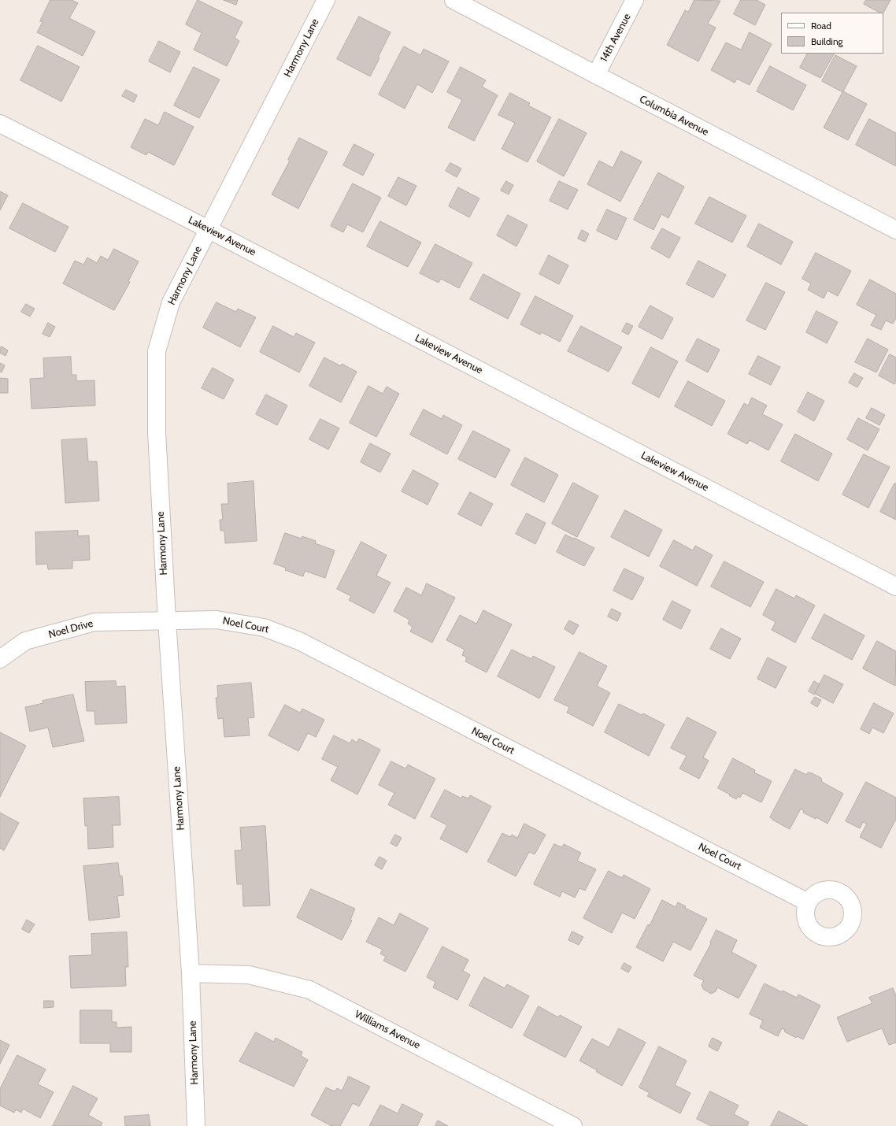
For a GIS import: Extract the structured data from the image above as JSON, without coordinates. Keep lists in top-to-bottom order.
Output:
{
  "streets": {
    "street": [
      "14th Avenue",
      "Harmony Lane",
      "Columbia Avenue",
      "Lakeview Avenue",
      "Noel Court",
      "Noel Drive",
      "Williams Avenue"
    ]
  },
  "crossings": [
    ["14th Avenue", "Columbia Avenue"],
    ["Harmony Lane", "Lakeview Avenue"],
    ["Harmony Lane", "Noel Court"],
    ["Harmony Lane", "Noel Drive"],
    ["Harmony Lane", "Williams Avenue"],
    ["Noel Court", "Noel Drive"]
  ],
  "legend": ["Road", "Building"]
}
